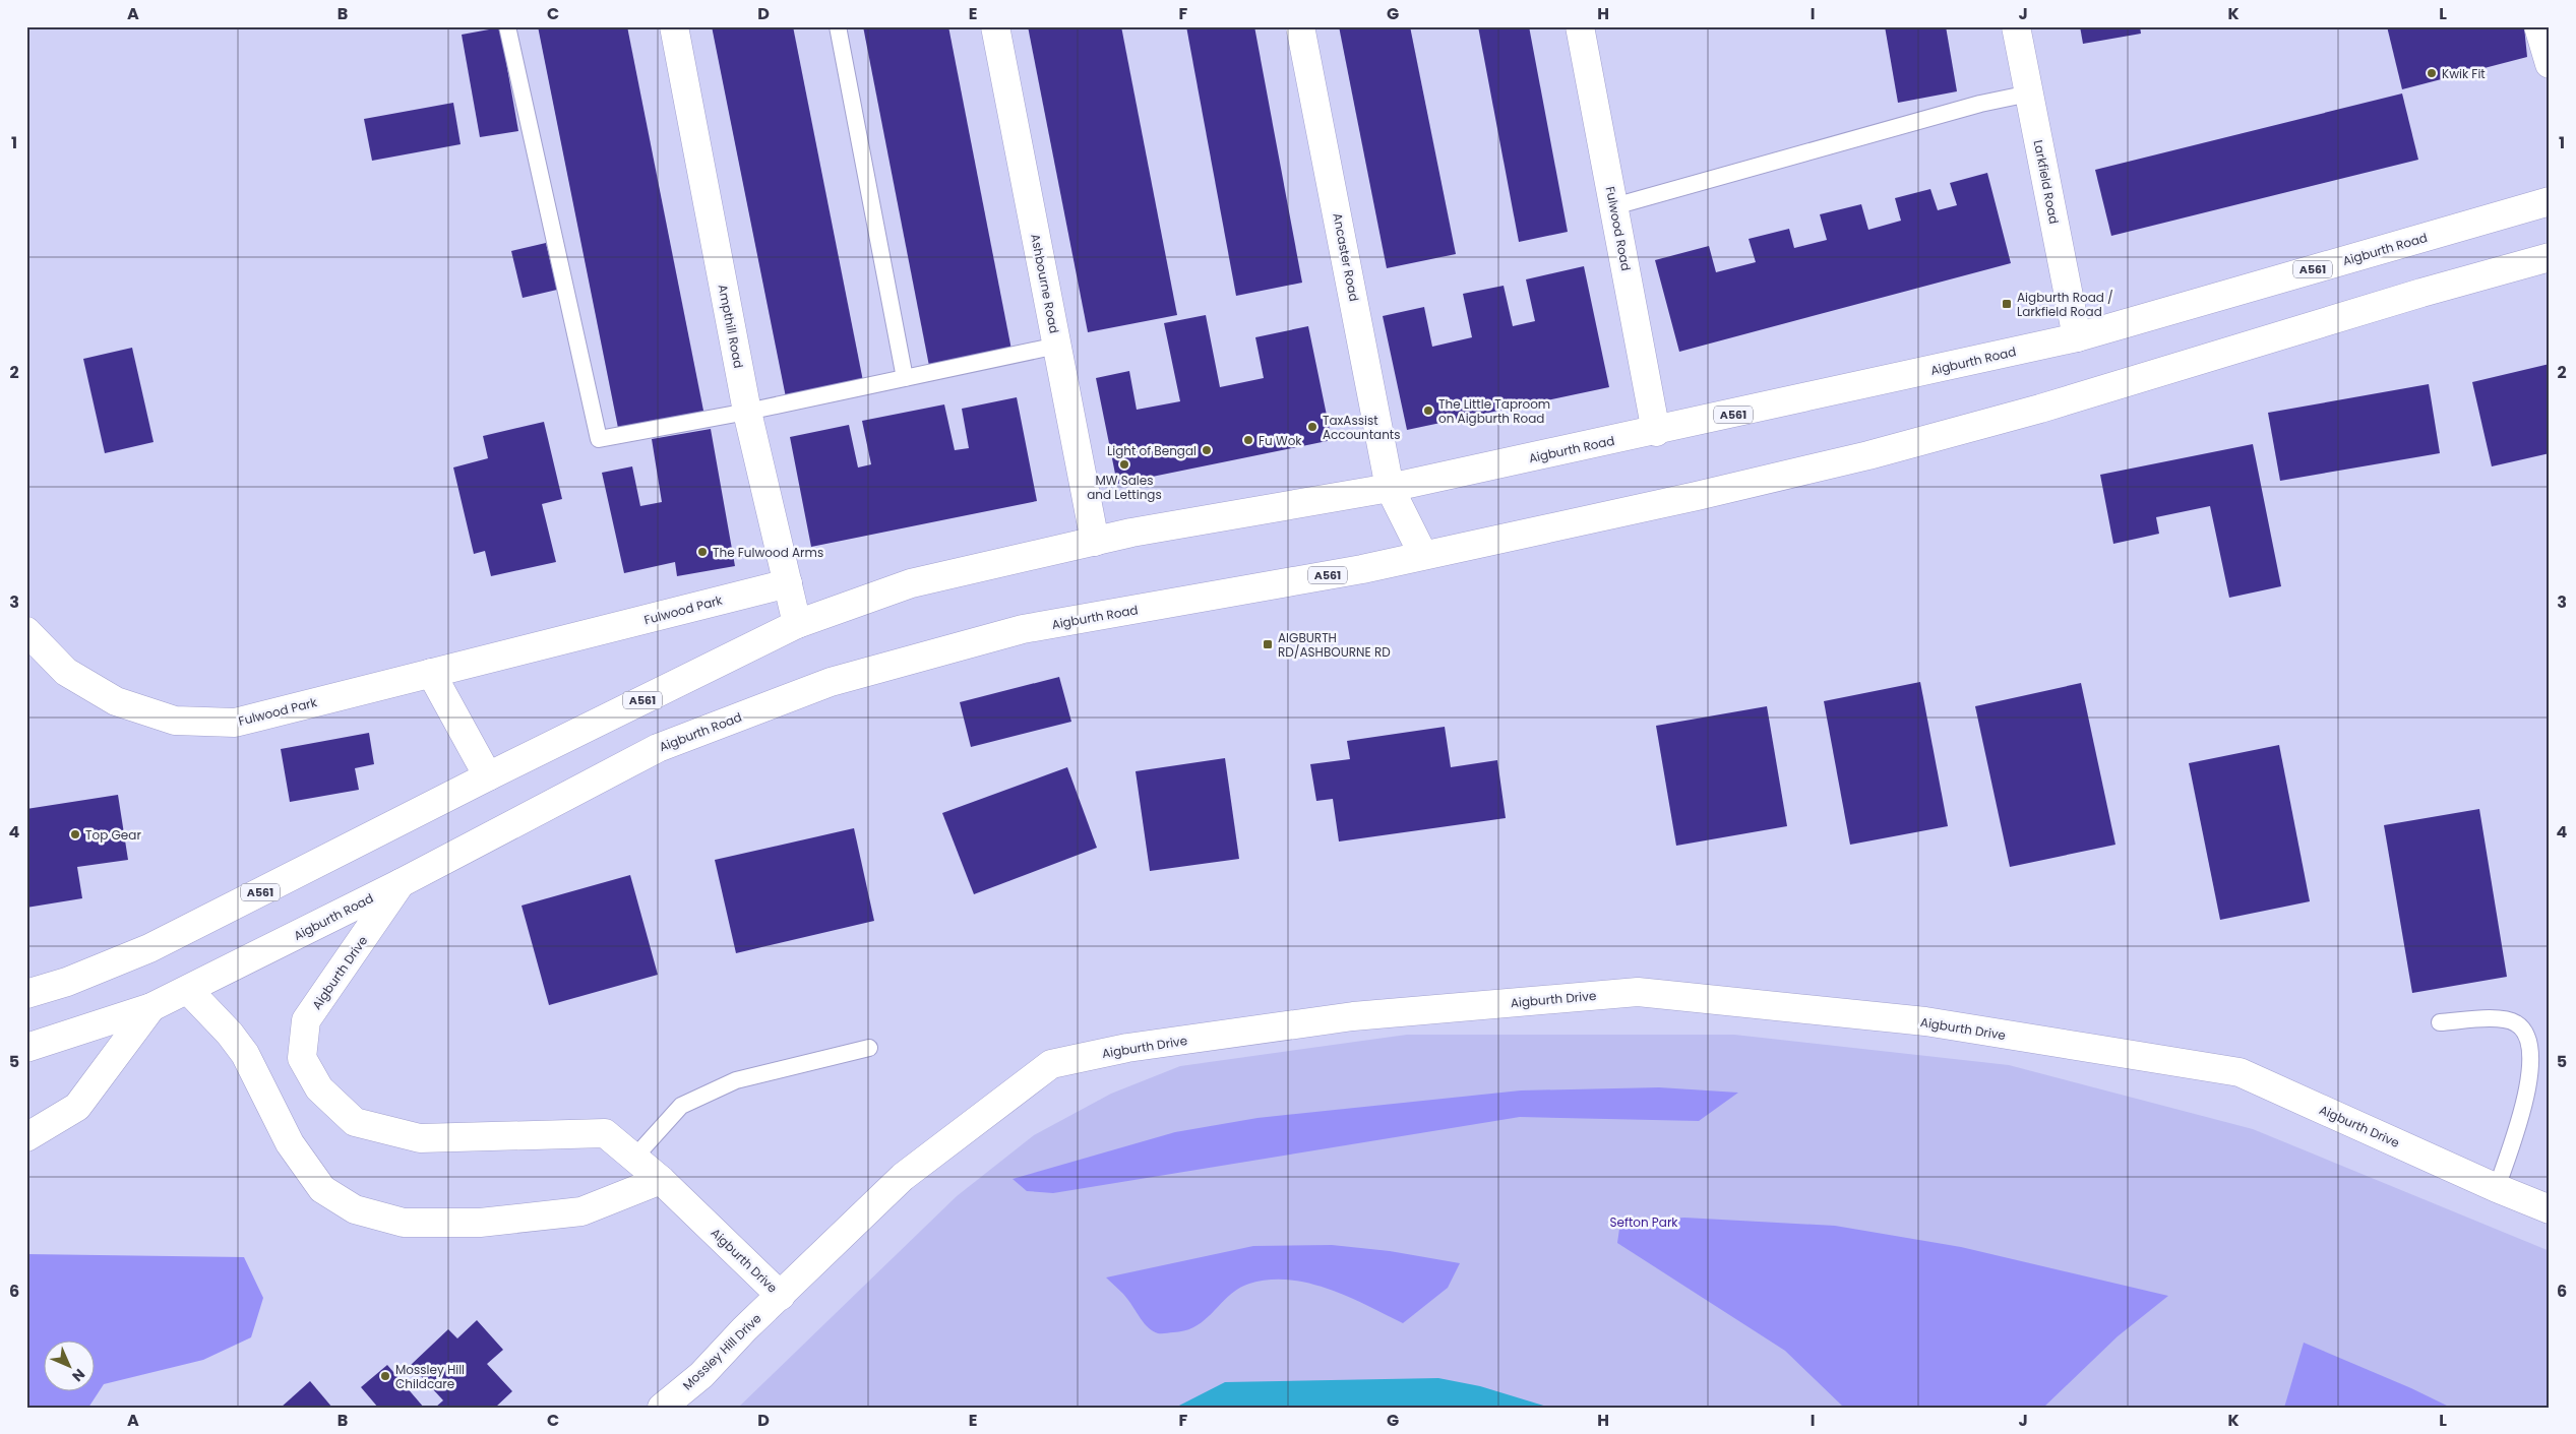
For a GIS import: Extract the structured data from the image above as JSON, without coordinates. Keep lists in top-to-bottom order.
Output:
{
  "streets": {
    "main road": [
      "Larkfield Road",
      "Fulwood Road",
      "Aigburth Road",
      "Ancaster Road",
      "A561",
      "Ashbourne Road",
      "Ampthill Road",
      "Fulwood Park",
      "Aigburth Drive",
      "Mossley Hill Drive"
    ]
  },
  "crossings": [
    ["Larkfield Road", "Aigburth Road"],
    ["Fulwood Road", "Aigburth Road"],
    ["Aigburth Road", "Ancaster Road"],
    ["Aigburth Road", "Ashbourne Road"],
    ["Aigburth Road", "Ampthill Road"],
    ["Aigburth Road", "Aigburth Drive"],
    ["Ampthill Road", "Fulwood Park"],
    ["Aigburth Drive", "Mossley Hill Drive"]
  ],
  "parks": ["Sefton Park"],
  "places": {
    "other": [
      "Kwik Fit",
      "The Little Taproom on Aigburth Road",
      "TaxAssist Accountants",
      "Fu Wok",
      "Light of Bengal",
      "MW Sales and Lettings",
      "The Fulwood Arms",
      "Top Gear",
      "Mossley Hill Childcare"
    ],
    "transit": ["Aigburth Road / Larkfield Road", "AIGBURTH RD/ASHBOURNE RD"]
  },
  "north": "bottom right",
  "grid": {
    "columns": [
      "A",
      "B",
      "C",
      "D",
      "E",
      "F",
      "G",
      "H",
      "I",
      "J",
      "K",
      "L"
    ],
    "rows": [
      "1",
      "2",
      "3",
      "4",
      "5",
      "6"
    ]
  }
}
